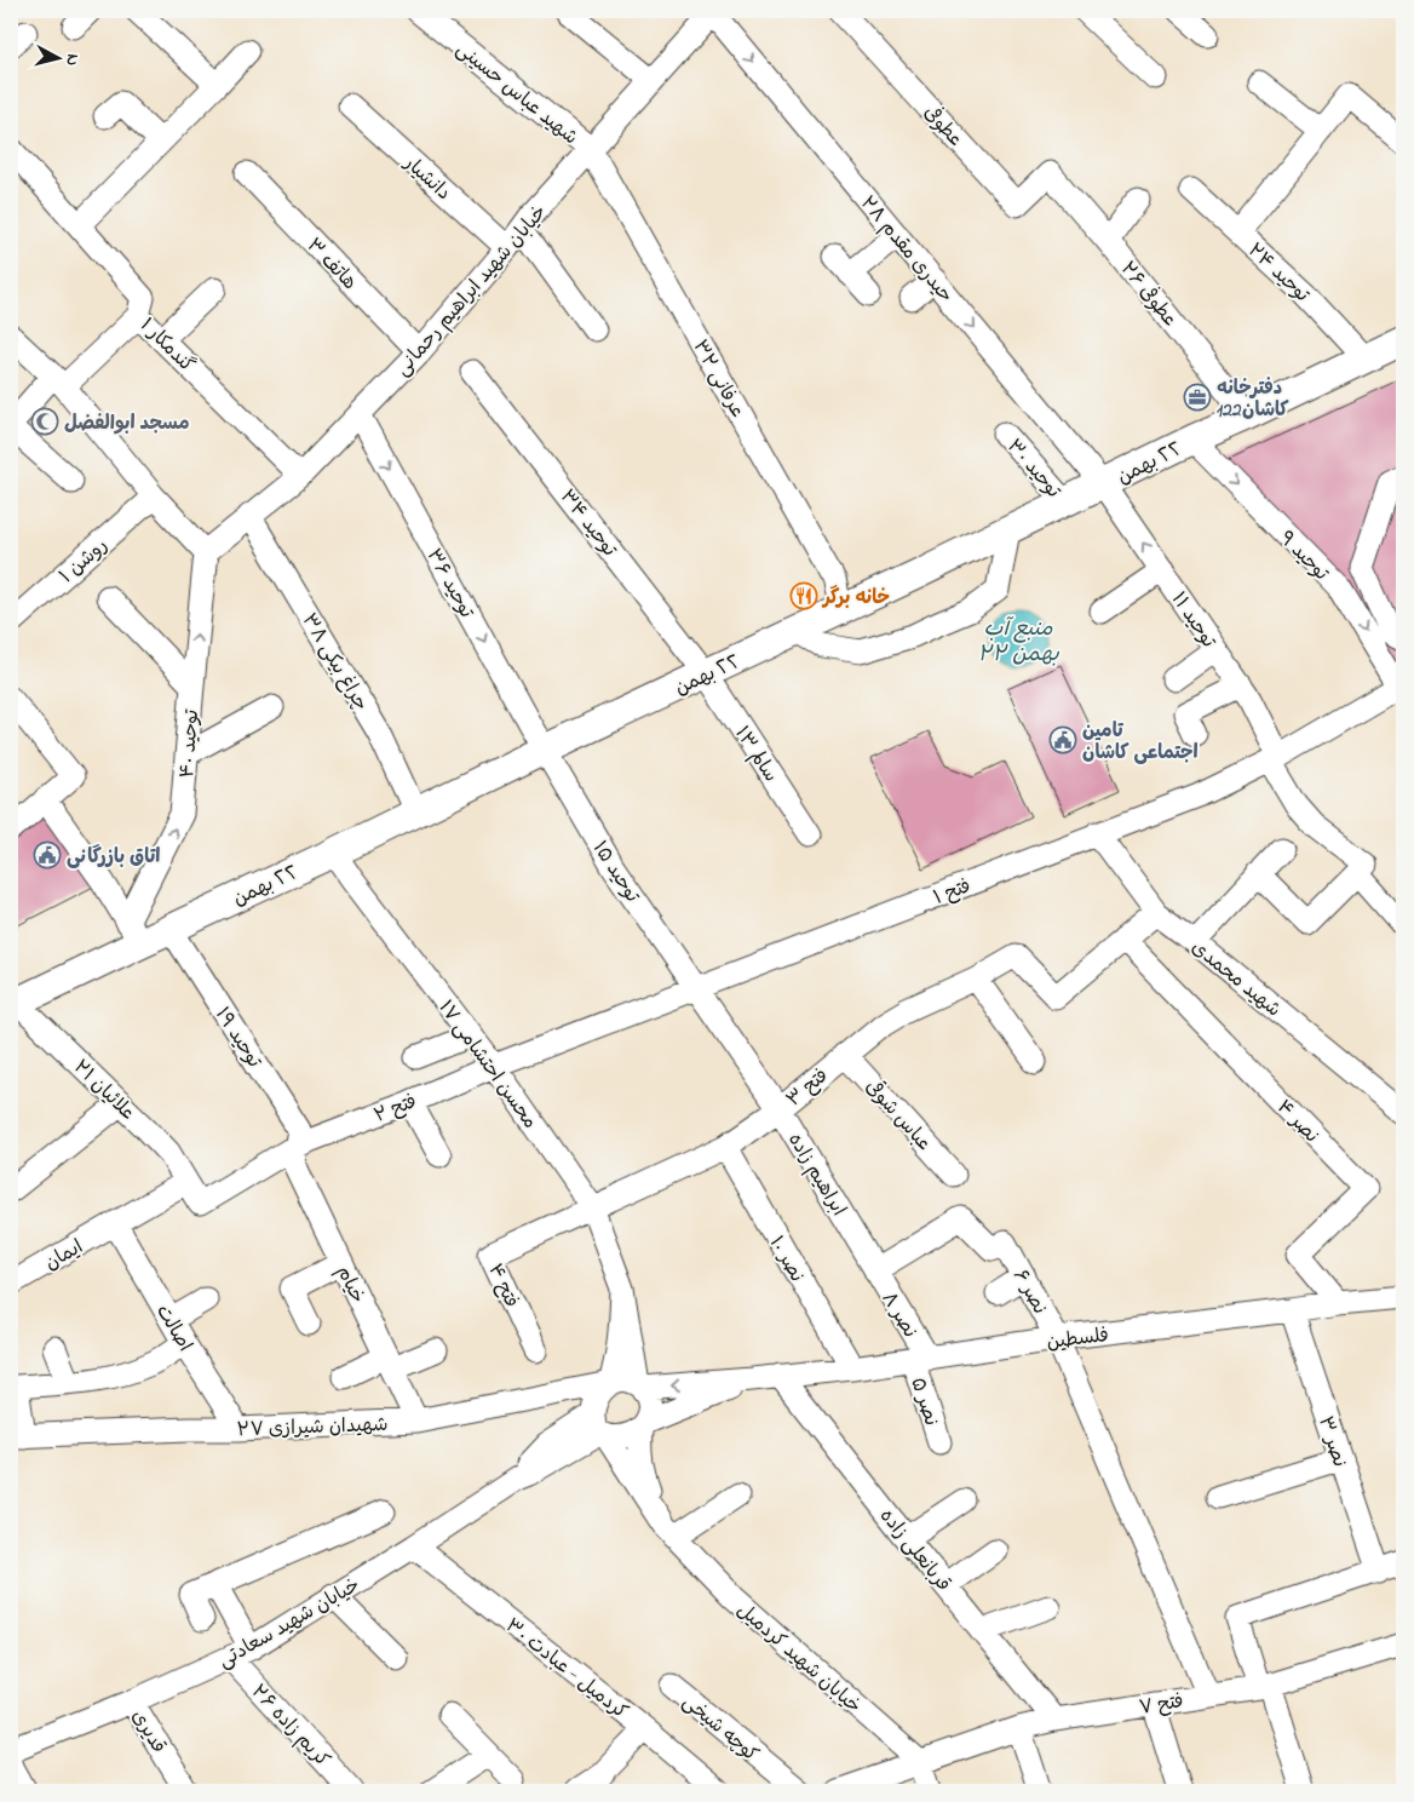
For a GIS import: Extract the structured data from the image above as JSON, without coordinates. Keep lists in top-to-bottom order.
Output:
{
  "streets": {
    "main road": ["٢٢ بهمن"],
    "street": [
      "شهید عباس حسینی",
      "عطوفی",
      "دانشیار",
      "حیدری مقدم ۲۸",
      "هاتف ۳",
      "توحید ۲۴",
      "خیابان شهید ابراهیم رحمانی",
      "عطوفی ۲۶",
      "گندمکار ۱",
      "عرفانی ۳۲",
      "توحید ۳۰",
      "توحید ۳۴",
      "توحید ۹",
      "روشن ۱",
      "توحید ۳۶",
      "توحید ۱۱",
      "چراغ بیکی ۳۸",
      "توحید ۴۰",
      "سالم ۱۳",
      "توحید ۱۵",
      "فتح ۱",
      "شهید محمدی",
      "توحید ۱۹",
      "محسن احتشامی ۱۷",
      "فتح ۳",
      "علائیان ۲۱",
      "فتح ۲",
      "عباس شوقی",
      "نصر ۴",
      "ابراهیم زاده",
      "ایمان",
      "نصر ۱۰",
      "خیام",
      "فتح ۴",
      "نصر ۶",
      "نصر ۸",
      "اصالت",
      "فلسطین",
      "نصر ۵",
      "شهیدان شیرازی ۲۷",
      "نصر ۳",
      "قربانعلی زاده",
      "خیابان شهید سعادتی",
      "خیابان شهید کردمیل",
      "کردمیل - عبادت ۳۰",
      "فتح ۷",
      "کریم زاده ۲۶",
      "کوچه شیخی",
      "قدیری"
    ]
  },
  "crossings": [
    ["شهید عباس حسینی", "خیابان شهید ابراهیم رحمانی"],
    ["شهید عباس حسینی", "عرفانی ۳۲"],
    ["عطوفی", "عطوفی ۲۶"],
    ["دانشیار", "خیابان شهید ابراهیم رحمانی"],
    ["حیدری مقدم ۲۸", "خیابان شهید ابراهیم رحمانی"],
    ["حیدری مقدم ۲۸", "٢٢ بهمن"],
    ["حیدری مقدم ۲۸", "توحید ۱۱"],
    ["هاتف ۳", "خیابان شهید ابراهیم رحمانی"],
    ["توحید ۲۴", "٢٢ بهمن"],
    ["خیابان شهید ابراهیم رحمانی", "گندمکار ۱"],
    ["خیابان شهید ابراهیم رحمانی", "عرفانی ۳۲"],
    ["خیابان شهید ابراهیم رحمانی", "توحید ۳۶"],
    ["خیابان شهید ابراهیم رحمانی", "چراغ بیکی ۳۸"],
    ["خیابان شهید ابراهیم رحمانی", "توحید ۴۰"],
    ["عطوفی ۲۶", "٢٢ بهمن"],
    ["عرفانی ۳۲", "٢٢ بهمن"],
    ["٢٢ بهمن", "توحید ۳۰"],
    ["٢٢ بهمن", "توحید ۳۴"],
    ["٢٢ بهمن", "توحید ۹"],
    ["٢٢ بهمن", "توحید ۳۶"],
    ["٢٢ بهمن", "توحید ۱۱"],
    ["٢٢ بهمن", "چراغ بیکی ۳۸"],
    ["٢٢ بهمن", "توحید ۴۰"],
    ["٢٢ بهمن", "سالم ۱۳"],
    ["٢٢ بهمن", "توحید ۱۵"],
    ["٢٢ بهمن", "توحید ۱۹"],
    ["٢٢ بهمن", "محسن احتشامی ۱۷"],
    ["٢٢ بهمن", "علائیان ۲۱"],
    ["توحید ۳۴", "سالم ۱۳"],
    ["توحید ۹", "فتح ۱"],
    ["توحید ۳۶", "توحید ۱۵"],
    ["توحید ۱۱", "فتح ۱"],
    ["توحید ۱۵", "فتح ۱"],
    ["توحید ۱۵", "ابراهیم زاده"],
    ["فتح ۱", "شهید محمدی"],
    ["فتح ۱", "محسن احتشامی ۱۷"],
    ["فتح ۱", "فتح ۲"],
    ["فتح ۱", "ابراهیم زاده"],
    ["توحید ۱۹", "فتح ۲"],
    ["توحید ۱۹", "خیام"],
    ["محسن احتشامی ۱۷", "فتح ۳"],
    ["محسن احتشامی ۱۷", "فتح ۲"],
    ["محسن احتشامی ۱۷", "فتح ۴"],
    ["محسن احتشامی ۱۷", "شهیدان شیرازی ۲۷"],
    ["محسن احتشامی ۱۷", "خیابان شهید سعادتی"],
    ["فتح ۳", "عباس شوقی"],
    ["فتح ۳", "نصر ۴"],
    ["فتح ۳", "ابراهیم زاده"],
    ["فتح ۳", "نصر ۱۰"],
    ["فتح ۳", "فتح ۴"],
    ["علائیان ۲۱", "فتح ۲"],
    ["علائیان ۲۱", "ایمان"],
    ["فتح ۲", "ایمان"],
    ["فتح ۲", "خیام"],
    ["نصر ۴", "فلسطین"],
    ["ابراهیم زاده", "نصر ۶"],
    ["ابراهیم زاده", "نصر ۸"],
    ["ایمان", "اصالت"],
    ["نصر ۱۰", "فلسطین"],
    ["خیام", "شهیدان شیرازی ۲۷"],
    ["نصر ۶", "نصر ۸"],
    ["نصر ۶", "فلسطین"],
    ["نصر ۶", "فتح ۷"],
    ["نصر ۸", "فلسطین"],
    ["نصر ۸", "نصر ۵"],
    ["اصالت", "شهیدان شیرازی ۲۷"],
    ["فلسطین", "نصر ۵"],
    ["فلسطین", "نصر ۳"],
    ["فلسطین", "قربانعلی زاده"],
    ["شهیدان شیرازی ۲۷", "خیابان شهید سعادتی"],
    ["قربانعلی زاده", "فتح ۷"],
    ["خیابان شهید سعادتی", "کردمیل - عبادت ۳۰"],
    ["خیابان شهید سعادتی", "کریم زاده ۲۶"],
    ["خیابان شهید سعادتی", "قدیری"],
    ["خیابان شهید کردمیل", "فتح ۷"]
  ],
  "one_way": [
    "حیدری مقدم ۲۸",
    "توحید ۹",
    "توحید ۳۶",
    "توحید ۴۰"
  ],
  "water": ["منبع آب ۲۲ بهمن"],
  "places": {
    "office": ["دفترخانه 122کاشان"],
    "mosque": ["مسجد ابوالفضل"],
    "restaurant": ["خانه برگر"],
    "public building": ["تامین اجتماعی کاشان", "اتاق بازرگانی"]
  },
  "north": "right"
}
